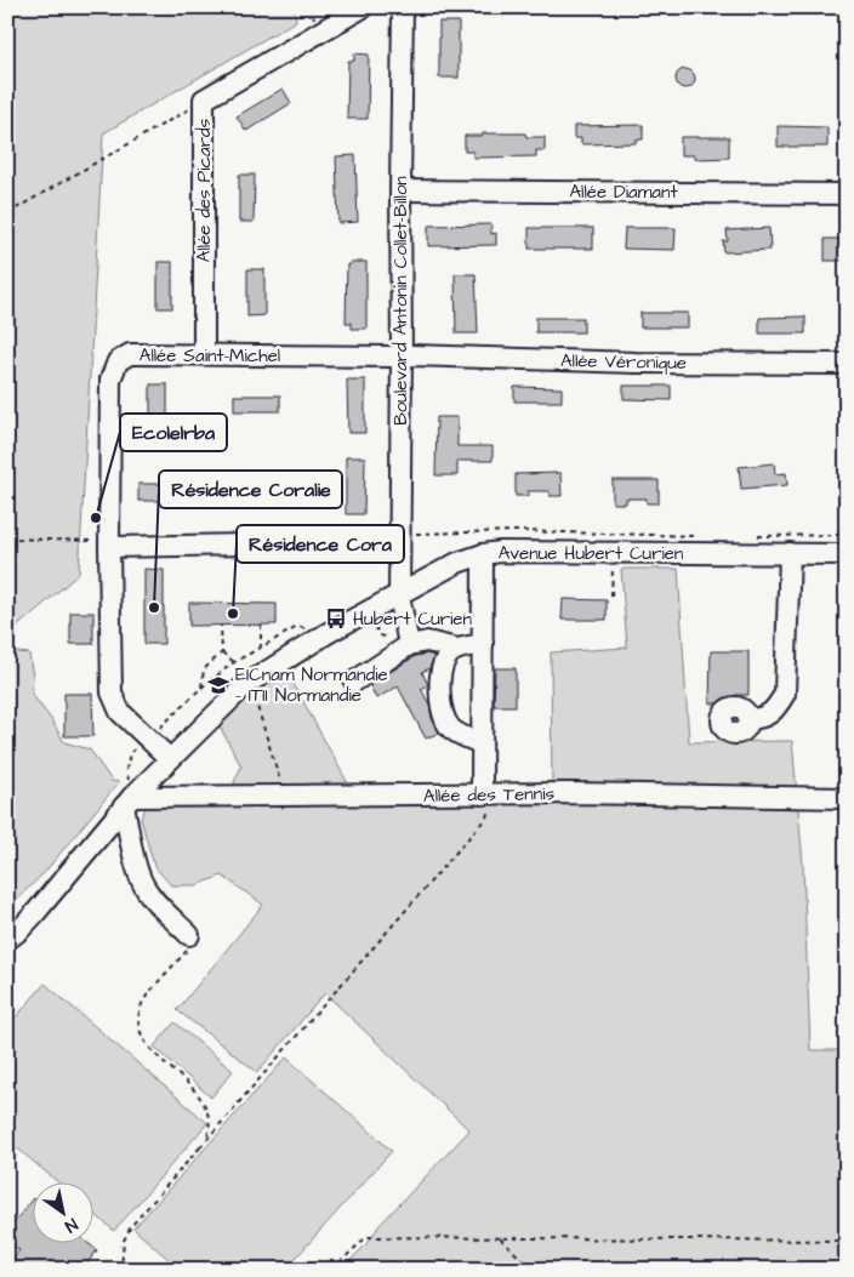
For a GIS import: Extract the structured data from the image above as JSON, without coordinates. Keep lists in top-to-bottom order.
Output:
{
  "streets": {
    "street": [
      "Allée des Picards",
      "Allée Diamant",
      "Boulevard Antonin Collet-Billon",
      "Allée Saint-Michel",
      "Allée Véronique",
      "Avenue Hubert Curien",
      "Allée des Tennis"
    ]
  },
  "crossings": [
    ["Allée des Picards", "Allée Saint-Michel"],
    ["Allée Diamant", "Boulevard Antonin Collet-Billon"],
    ["Boulevard Antonin Collet-Billon", "Allée Saint-Michel"],
    ["Boulevard Antonin Collet-Billon", "Allée Véronique"],
    ["Boulevard Antonin Collet-Billon", "Avenue Hubert Curien"],
    ["Allée Saint-Michel", "Allée Véronique"],
    ["Allée Saint-Michel", "Avenue Hubert Curien"],
    ["Avenue Hubert Curien", "Allée des Tennis"]
  ],
  "places": {
    "other": ["Ecolelrba", "Résidence Coralie", "Résidence Cora"],
    "bus stop": ["Hubert Curien"],
    "school or university": ["EICnam Normandie - ITII Normandie"]
  },
  "north": "bottom right"
}
